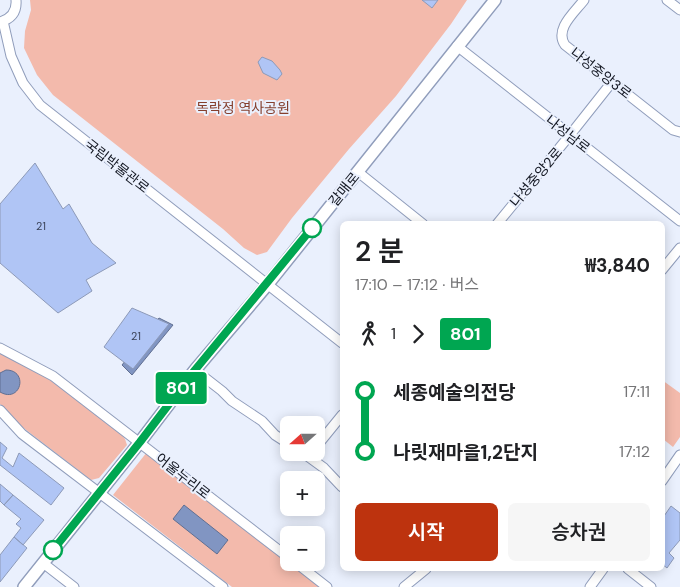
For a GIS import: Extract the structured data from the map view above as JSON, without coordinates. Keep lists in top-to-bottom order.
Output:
{
  "streets": {
    "main road": ["갈매로"],
    "street": [
      "나성중앙3로",
      "나성남로",
      "국립박물관로",
      "나성중앙2로",
      "어울누리로"
    ]
  },
  "crossings": [
    ["나성중앙3로", "나성중앙2로"],
    ["나성남로", "나성중앙2로"],
    ["나성남로", "갈매로"],
    ["국립박물관로", "갈매로"],
    ["갈매로", "어울누리로"]
  ],
  "parks": ["독락정 역사공원"],
  "lines": ["bus line 801"],
  "house_numbers": ["21", "21"],
  "north": "left",
  "page": {
    "on_map": "801",
    "heading": ["2 분", "17:10 – 17:12 · 버스", "₩3,840"],
    "legs": ["1", "801"],
    "list": [
      {
        "name": "세종예술의전당",
        "value": "17:11"
      },
      {
        "name": "나릿재마을1,2단지",
        "value": "17:12"
      }
    ],
    "map_buttons": ["+", "−"],
    "buttons": ["시작", "승차권"]
  }
}
